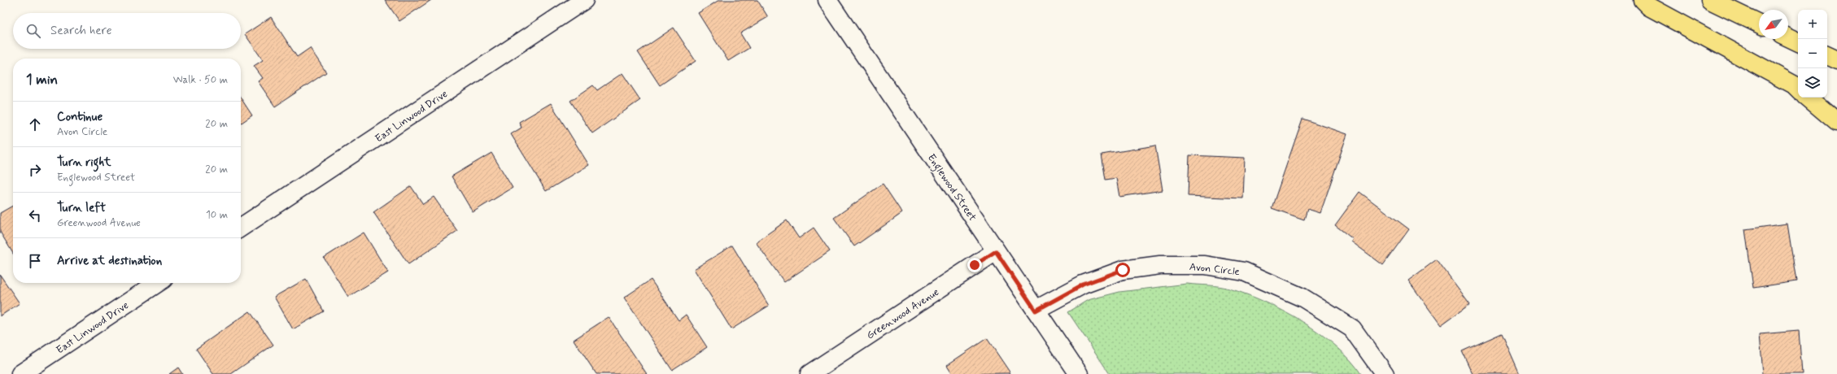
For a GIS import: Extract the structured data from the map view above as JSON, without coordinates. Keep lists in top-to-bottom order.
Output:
{
  "streets": {
    "street": [
      "East Linwood Drive",
      "Englewood Street",
      "Avon Circle",
      "Greenwood Avenue"
    ]
  },
  "crossings": [
    ["Englewood Street", "Avon Circle"],
    ["Englewood Street", "Greenwood Avenue"]
  ],
  "north": "bottom left",
  "page": {
    "map_buttons": ["+", "−"],
    "search": "Search here",
    "heading": ["1 min", "Walk · 50 m"],
    "list": [
      ["Continue", "Avon Circle", "20 m"],
      ["Turn right", "Englewood Street", "20 m"],
      ["Turn left", "Greenwood Avenue", "10 m"],
      "Arrive at destination"
    ]
  }
}
